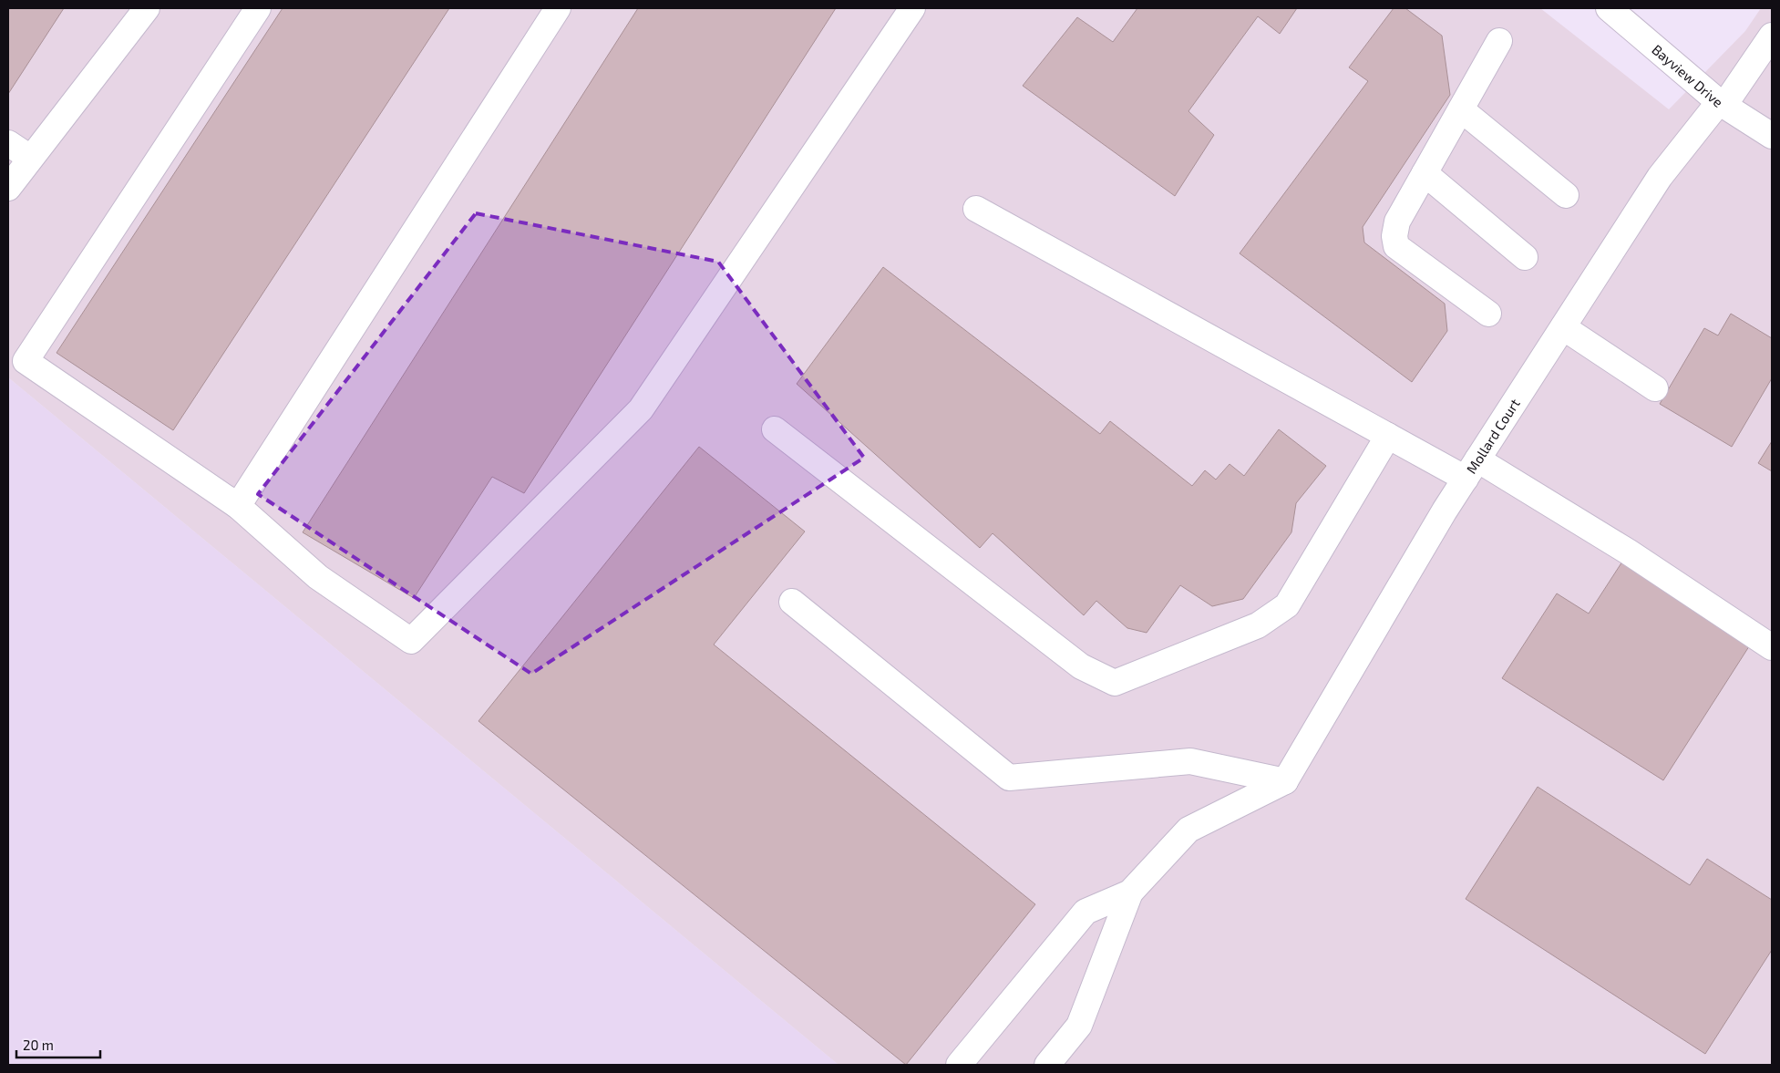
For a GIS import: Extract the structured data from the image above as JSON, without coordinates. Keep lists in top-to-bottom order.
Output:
{
  "streets": {
    "street": ["Bayview Drive", "Mollard Court"]
  },
  "crossings": [
    ["Bayview Drive", "Mollard Court"]
  ],
  "scale_bar": "20 m"
}
